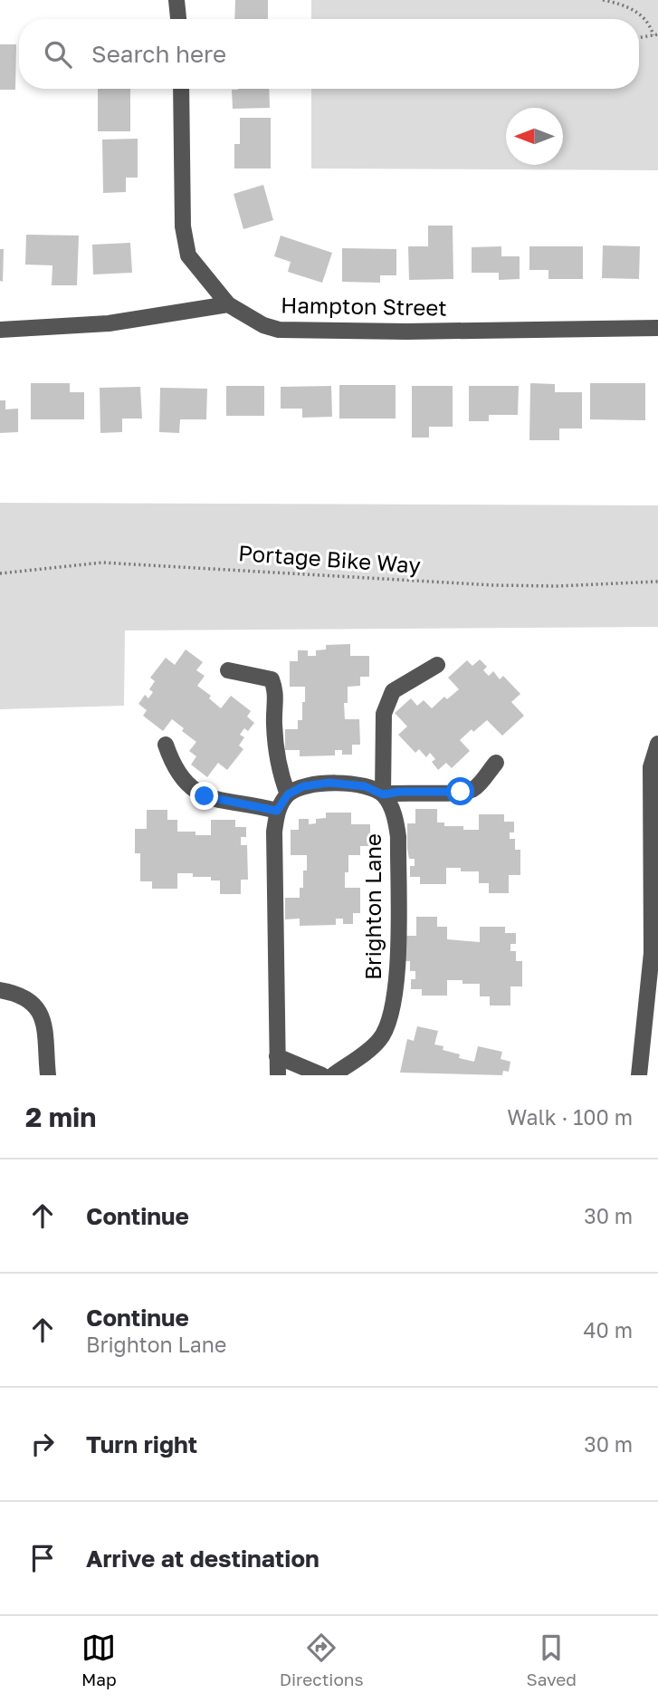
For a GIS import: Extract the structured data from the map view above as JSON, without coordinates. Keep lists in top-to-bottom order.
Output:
{
  "streets": {
    "street": ["Hampton Street", "Brighton Lane"],
    "path": ["Portage Bike Way"]
  },
  "north": "left",
  "page": {
    "search": "Search here",
    "heading": ["2 min", "Walk · 100 m"],
    "list": [
      ["Continue", "30 m"],
      ["Continue", "Brighton Lane", "40 m"],
      ["Turn right", "30 m"],
      "Arrive at destination"
    ],
    "nav": ["Map", "Directions", "Saved"]
  }
}
